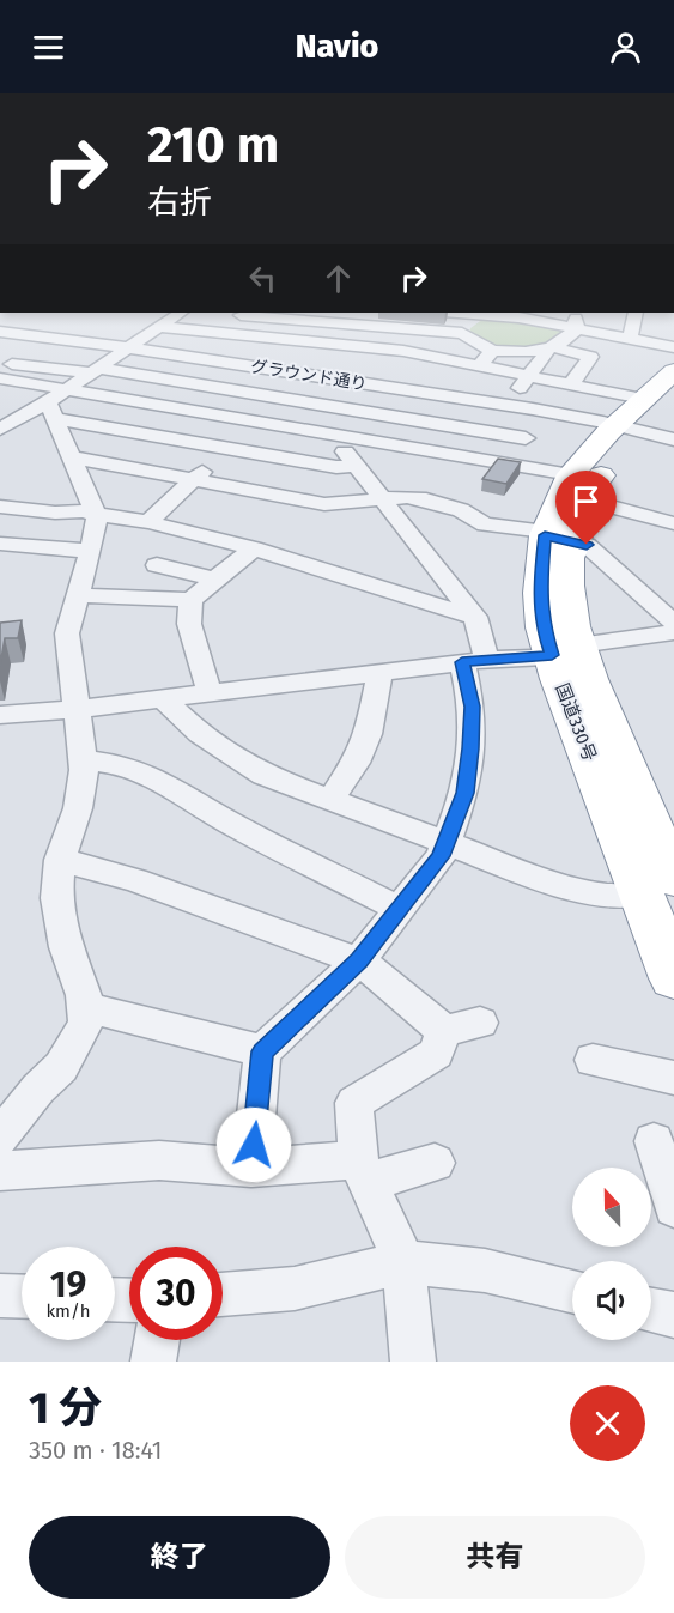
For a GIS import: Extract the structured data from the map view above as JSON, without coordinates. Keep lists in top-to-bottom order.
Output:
{
  "streets": {
    "highway": ["国道330号"],
    "street": ["グラウンド通り"]
  },
  "crossings": [
    ["グラウンド通り", "国道330号"]
  ],
  "north": "top",
  "page": {
    "header": "Navio",
    "turn": ["210 m", "右折"],
    "speed": "19 km/h",
    "limit": "30",
    "heading": ["1 分", "350 m · 18:41"],
    "buttons": ["終了", "共有"]
  }
}
